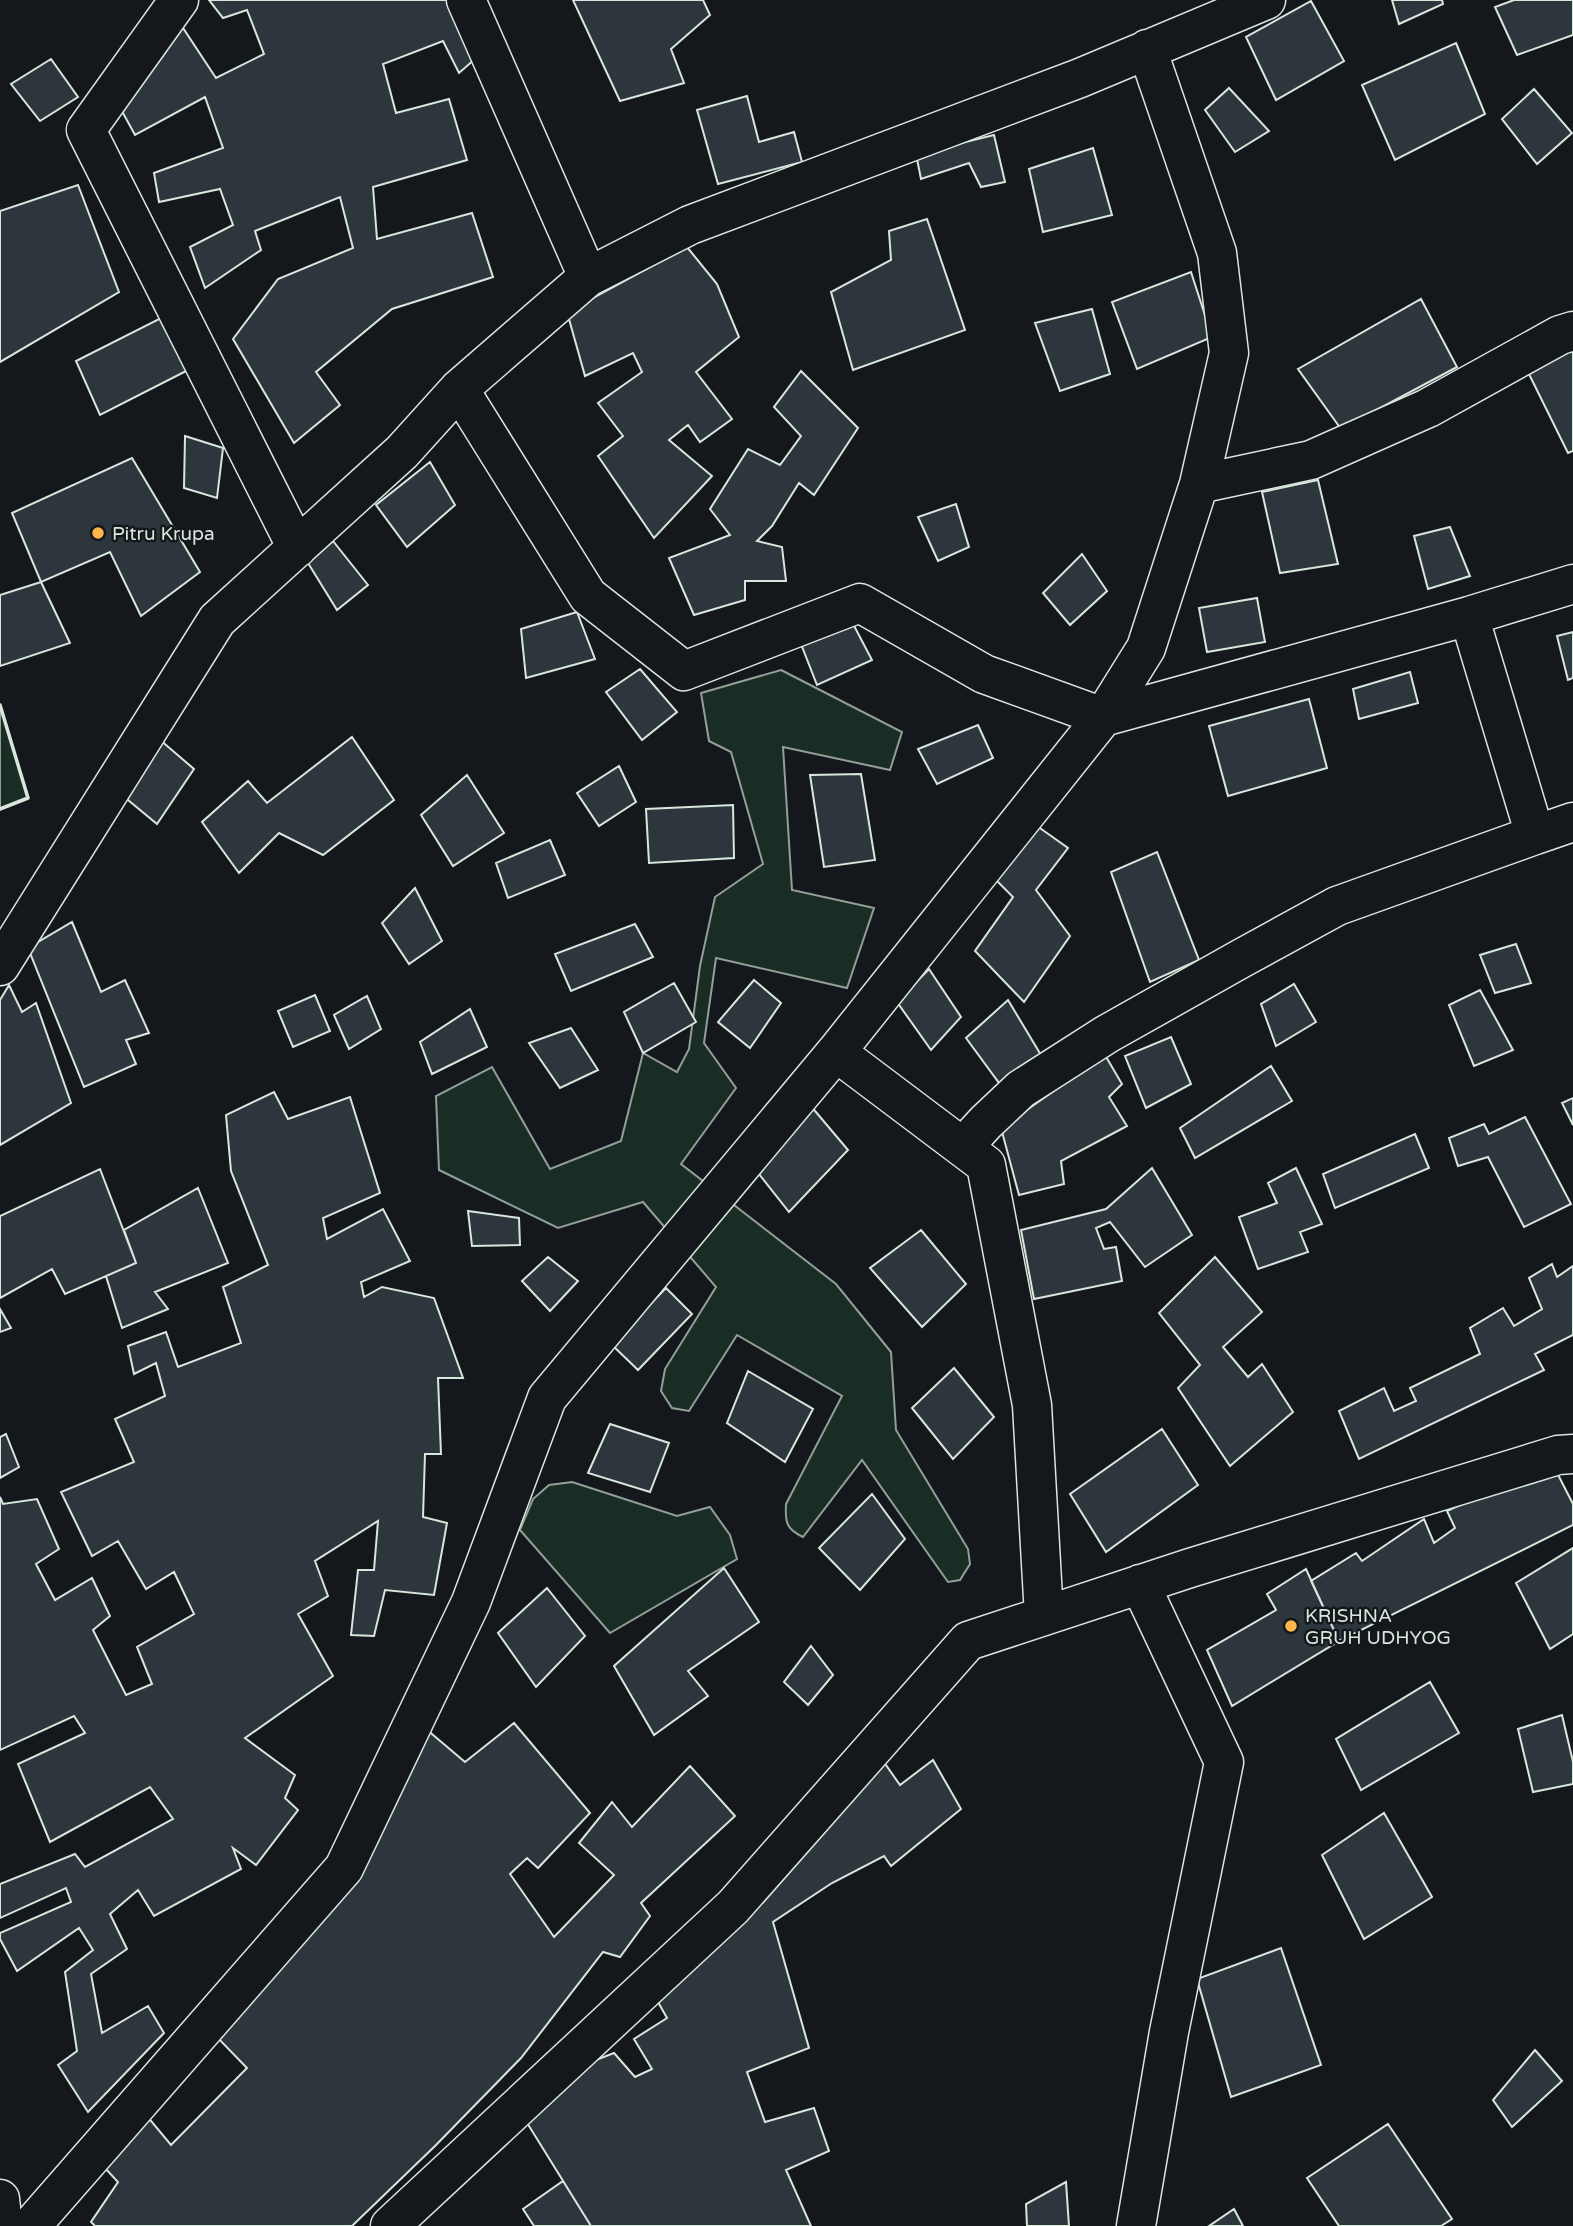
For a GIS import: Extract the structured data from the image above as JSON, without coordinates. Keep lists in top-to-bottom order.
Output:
{
  "places": ["Pitru Krupa", "KRISHNA GRUH UDHYOG"]
}
